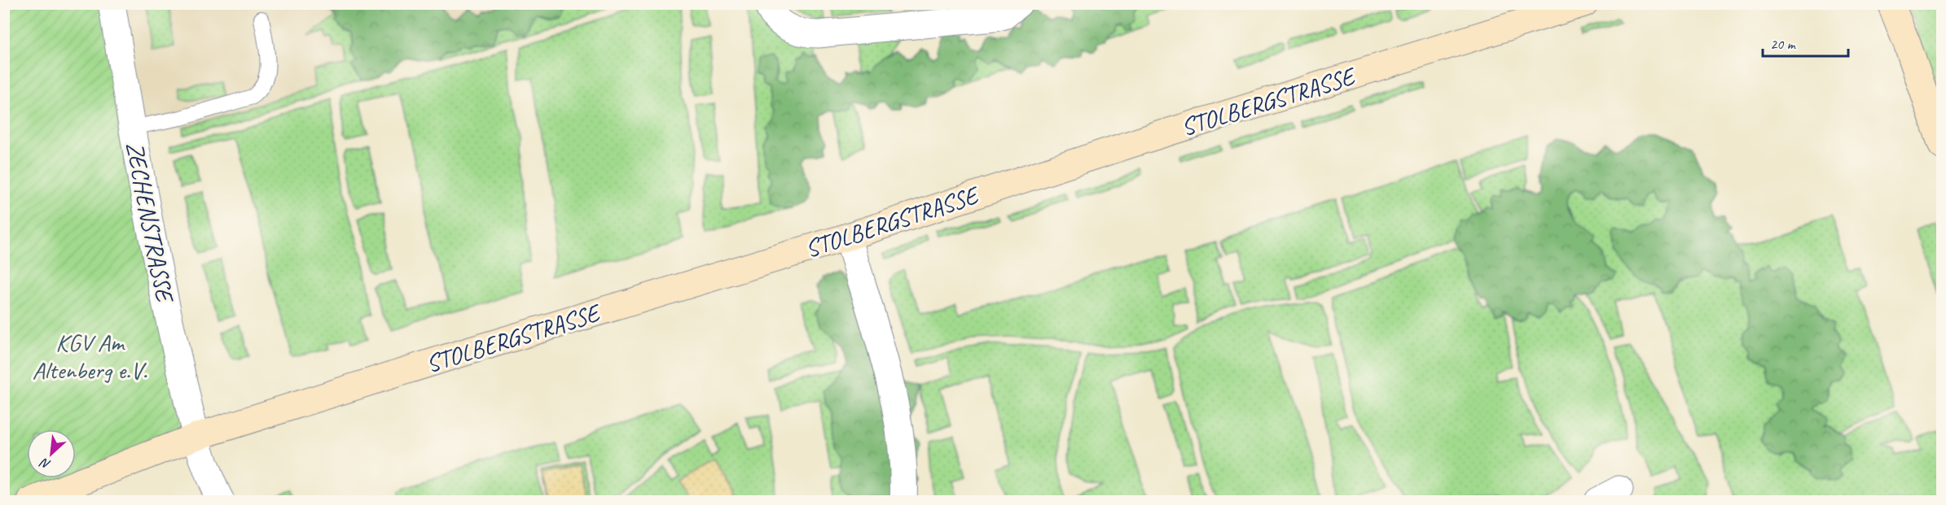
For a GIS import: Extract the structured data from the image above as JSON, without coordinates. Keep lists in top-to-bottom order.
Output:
{
  "streets": {
    "street": ["STOLBERGSTRASSE", "ZECHENSTRASSE"]
  },
  "crossings": [
    ["STOLBERGSTRASSE", "ZECHENSTRASSE"]
  ],
  "parks": ["KGV Am Altenberg e.V."],
  "scale_bar": "20 m",
  "north": "bottom left"
}
